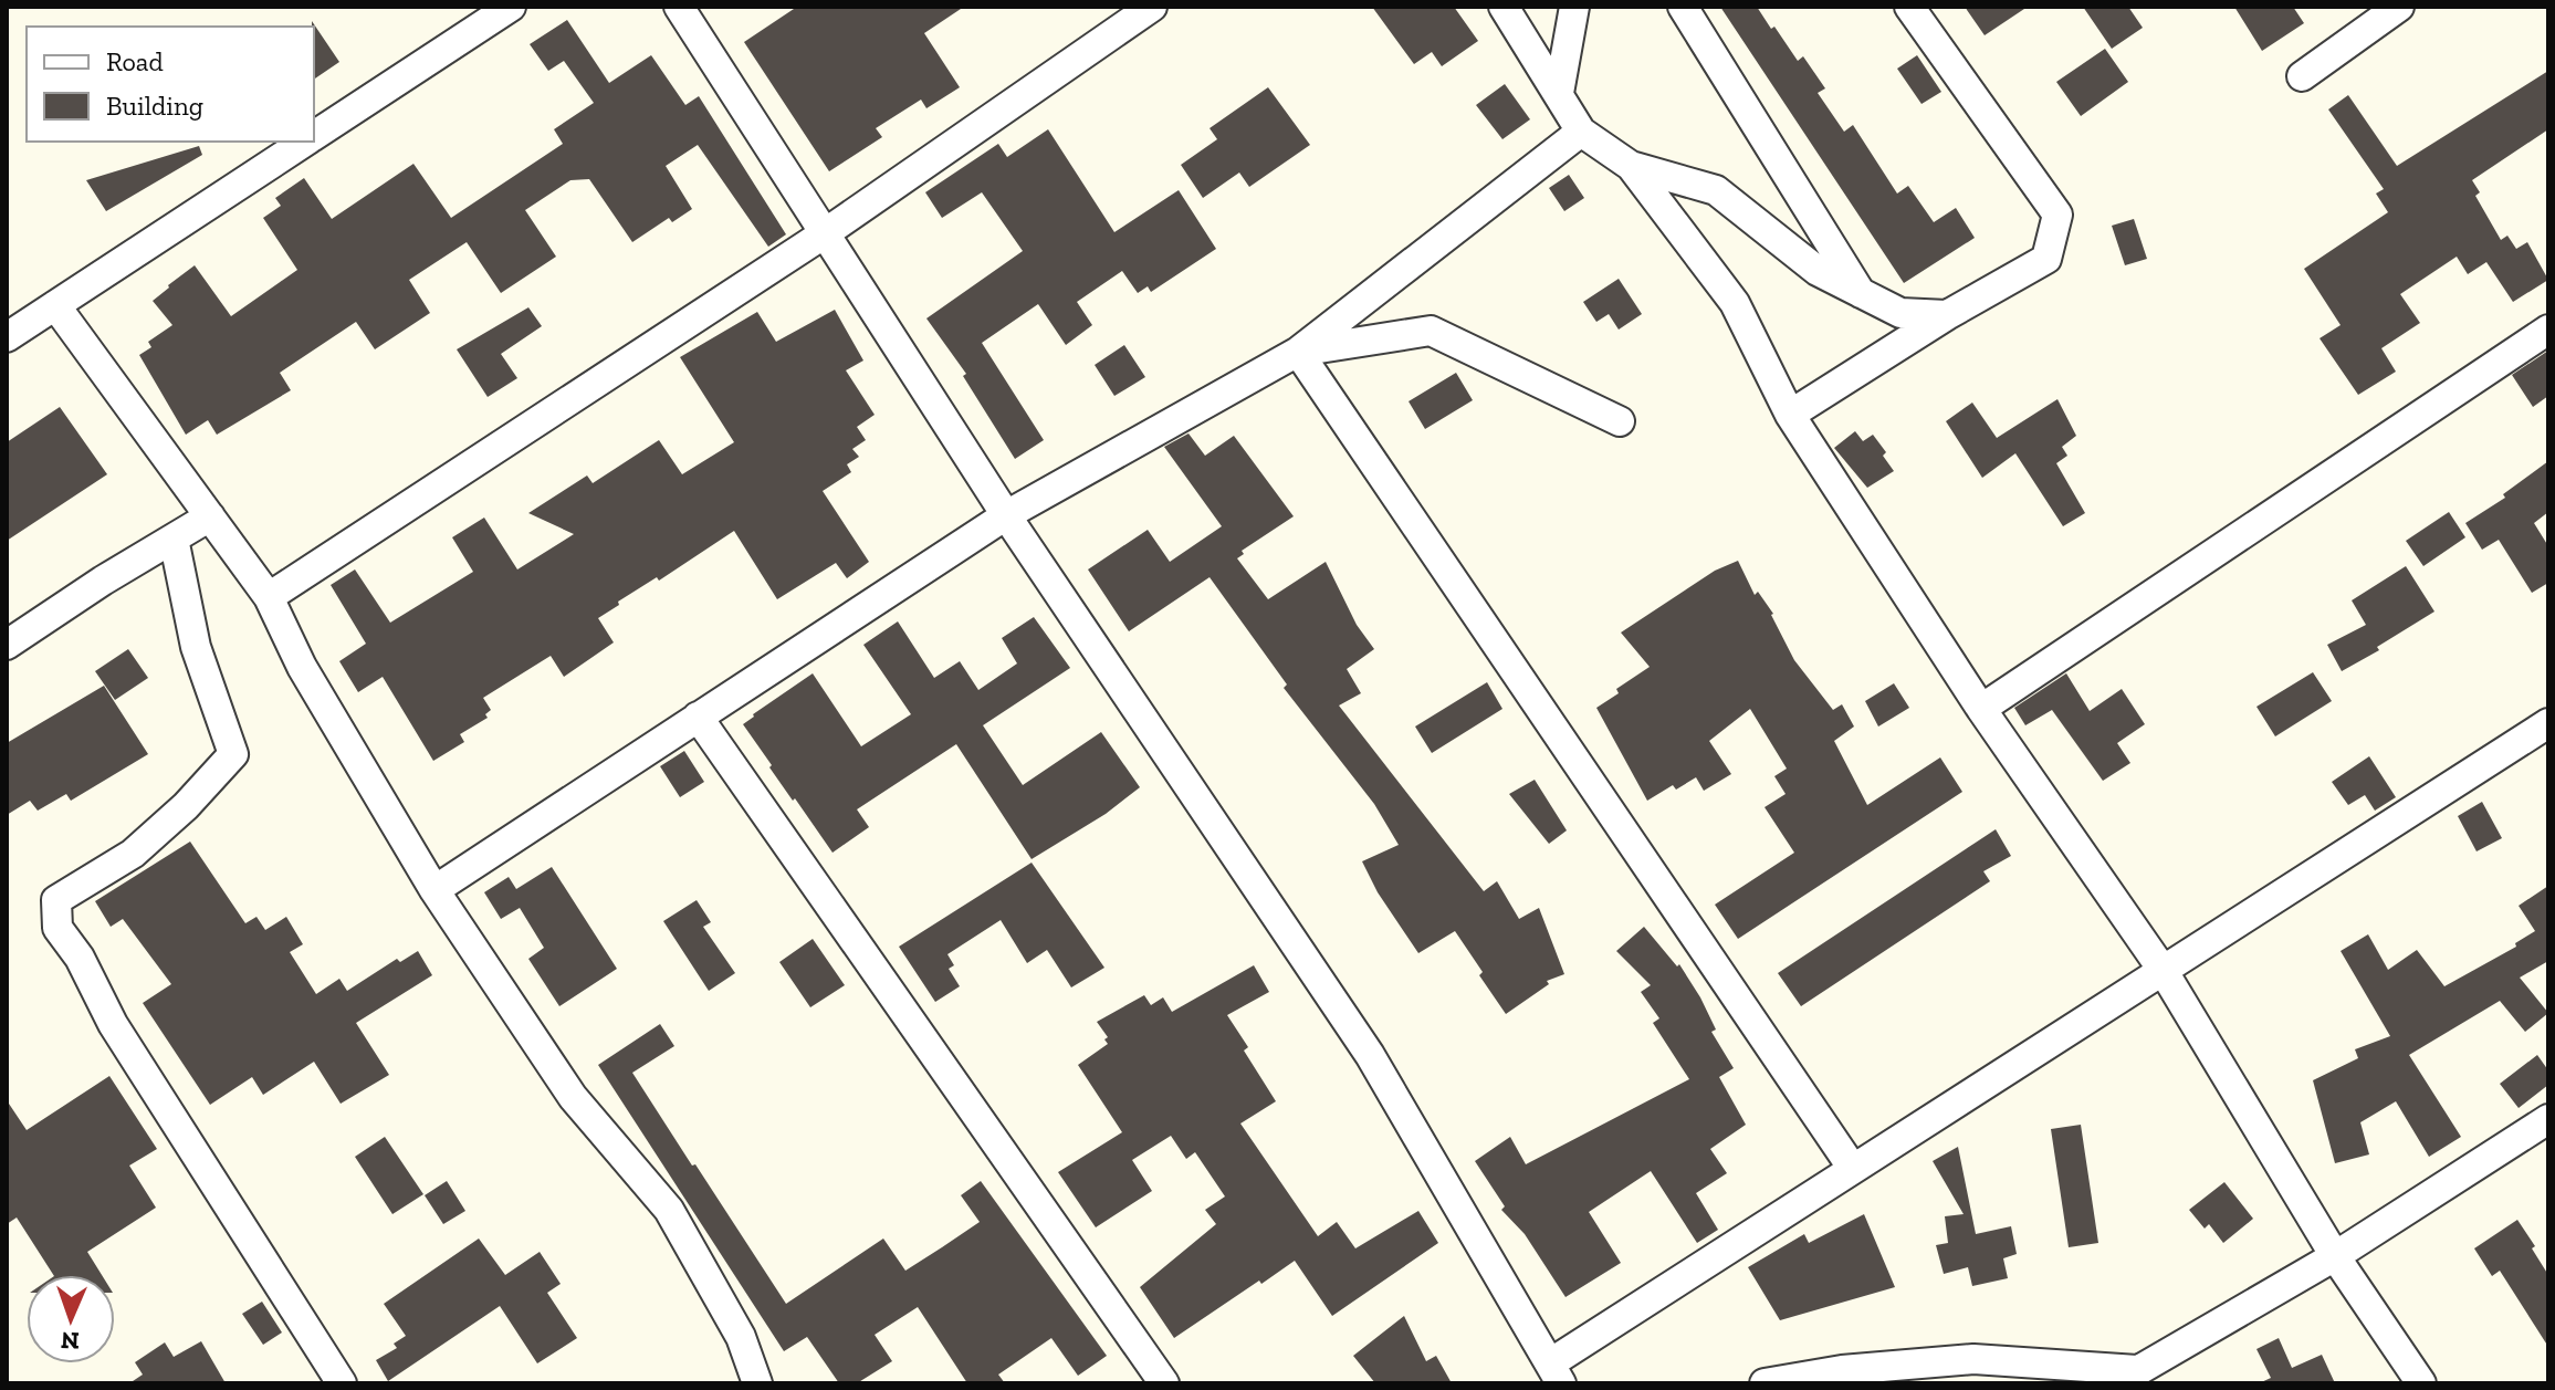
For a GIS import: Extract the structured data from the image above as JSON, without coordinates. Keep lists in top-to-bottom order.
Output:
{
  "legend": ["Road", "Building"],
  "north": "bottom"
}
